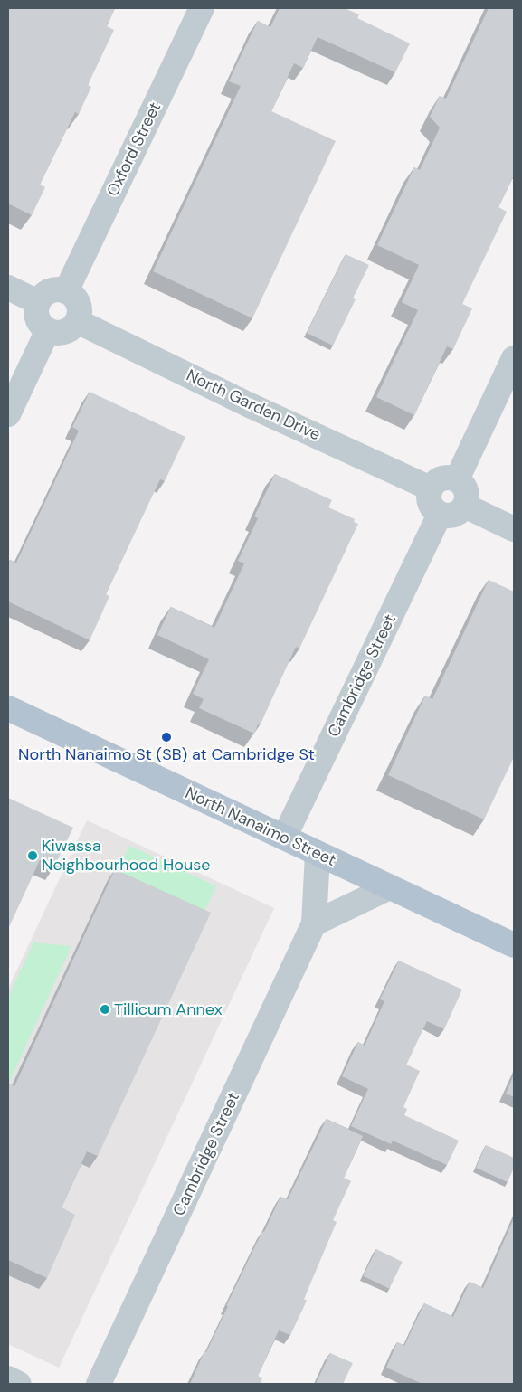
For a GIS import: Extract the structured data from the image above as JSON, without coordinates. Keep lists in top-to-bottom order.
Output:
{
  "streets": {
    "main road": ["North Nanaimo Street"],
    "street": ["Oxford Street", "North Garden Drive", "Cambridge Street"]
  },
  "crossings": [
    ["Oxford Street", "North Garden Drive"],
    ["North Garden Drive", "Cambridge Street"],
    ["Cambridge Street", "North Nanaimo Street"]
  ],
  "places": ["North Nanaimo St (SB) at Cambridge St", "Kiwassa Neighbourhood House", "Tillicum Annex"]
}
